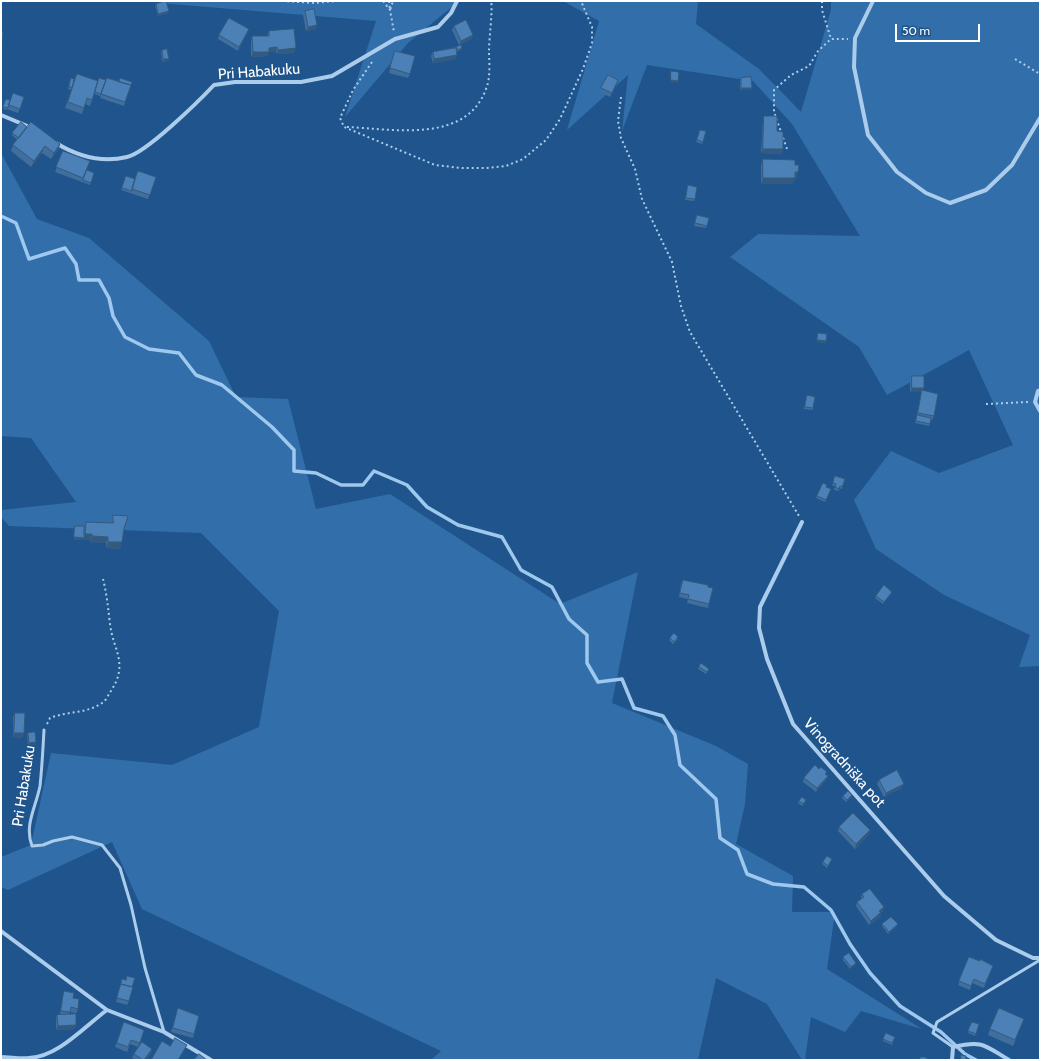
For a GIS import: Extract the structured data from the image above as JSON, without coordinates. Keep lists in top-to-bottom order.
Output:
{
  "streets": {
    "street": ["Pri Habakuku", "Vinogradniška pot"]
  },
  "scale_bar": "50 m"
}
